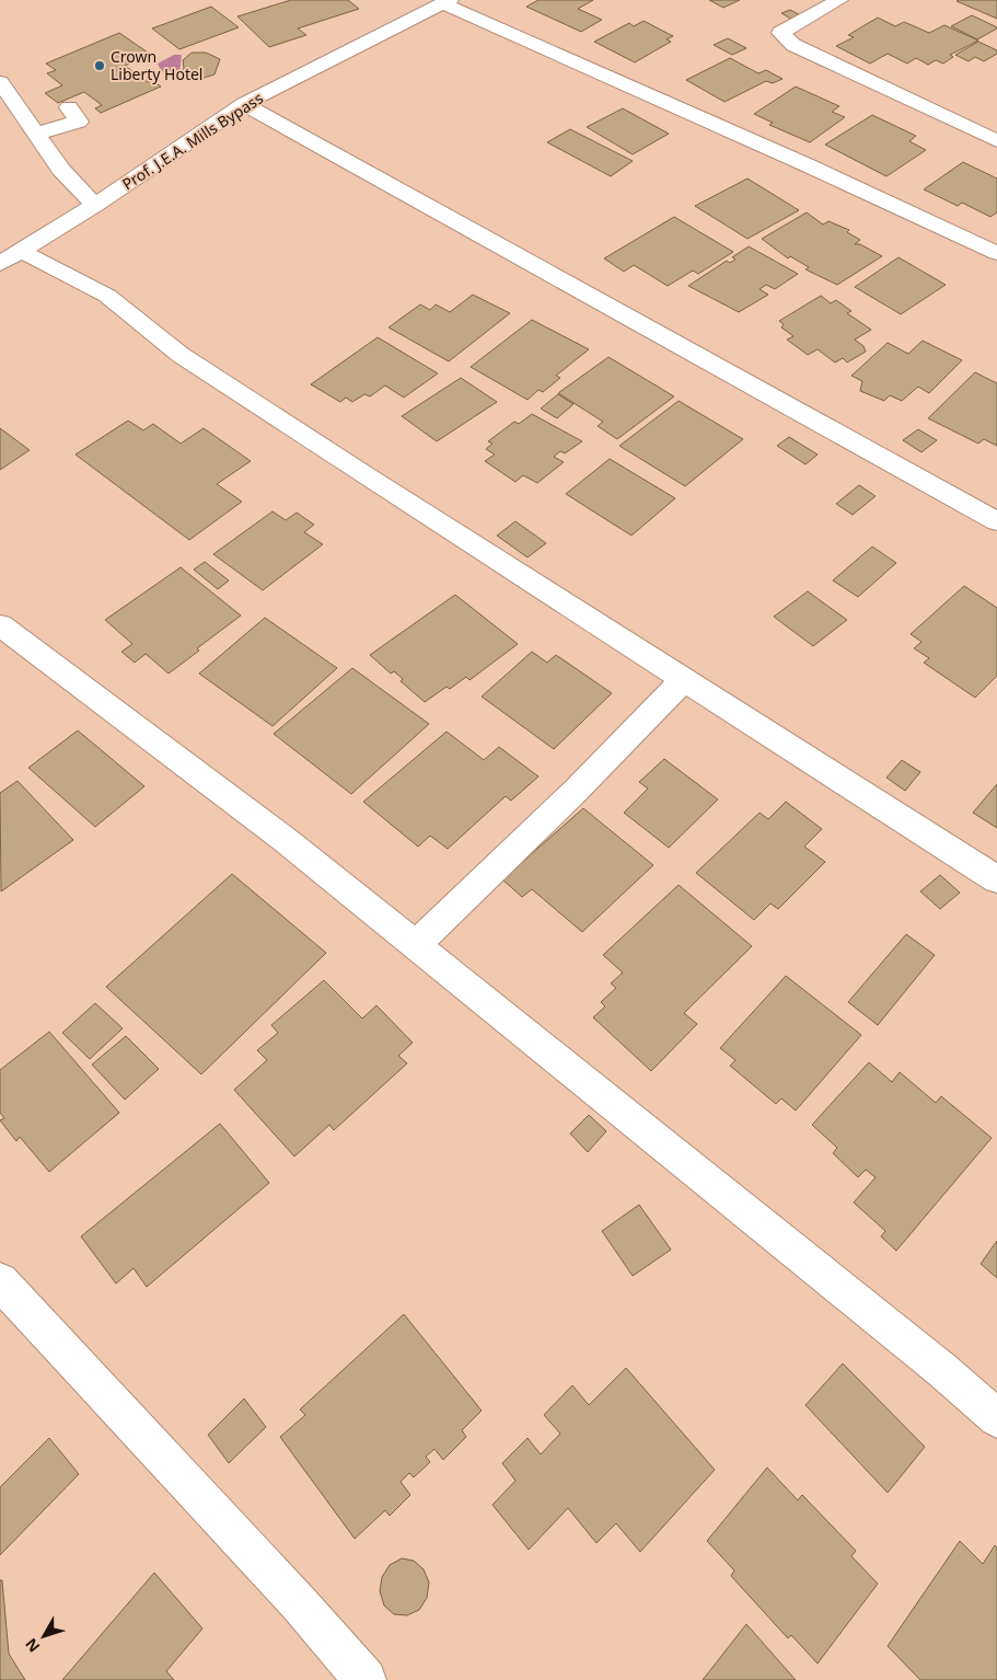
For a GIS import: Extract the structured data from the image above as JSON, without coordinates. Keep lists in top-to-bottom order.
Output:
{
  "streets": {
    "street": ["Prof. J.E.A. Mills Bypass"]
  },
  "places": ["Crown Liberty Hotel"],
  "north": "bottom left"
}
